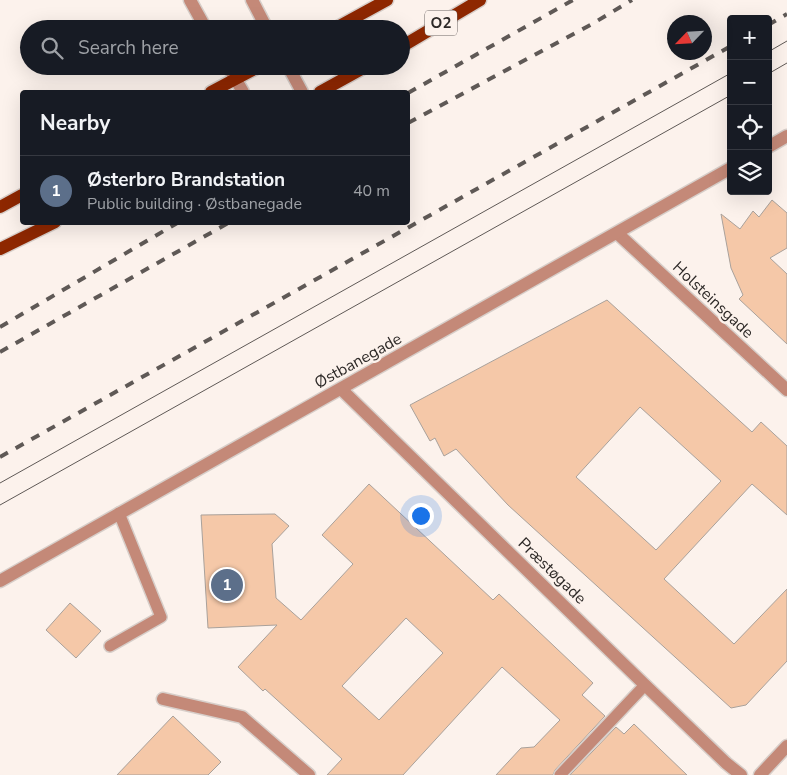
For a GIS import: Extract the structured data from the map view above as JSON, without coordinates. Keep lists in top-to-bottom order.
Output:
{
  "streets": {
    "main road": ["O2"],
    "street": ["Holsteinsgade", "Østbanegade", "Præstøgade"]
  },
  "crossings": [
    ["Holsteinsgade", "Østbanegade"],
    ["Østbanegade", "Præstøgade"]
  ],
  "north": "bottom left",
  "page": {
    "map_buttons": ["+", "−"],
    "search": "Search here",
    "heading": "Nearby",
    "list": [
      {
        "mark": "1",
        "name": "Østerbro Brandstation",
        "note": "Public building · Østbanegade",
        "value": "40 m"
      }
    ],
    "pins": "1"
  }
}
